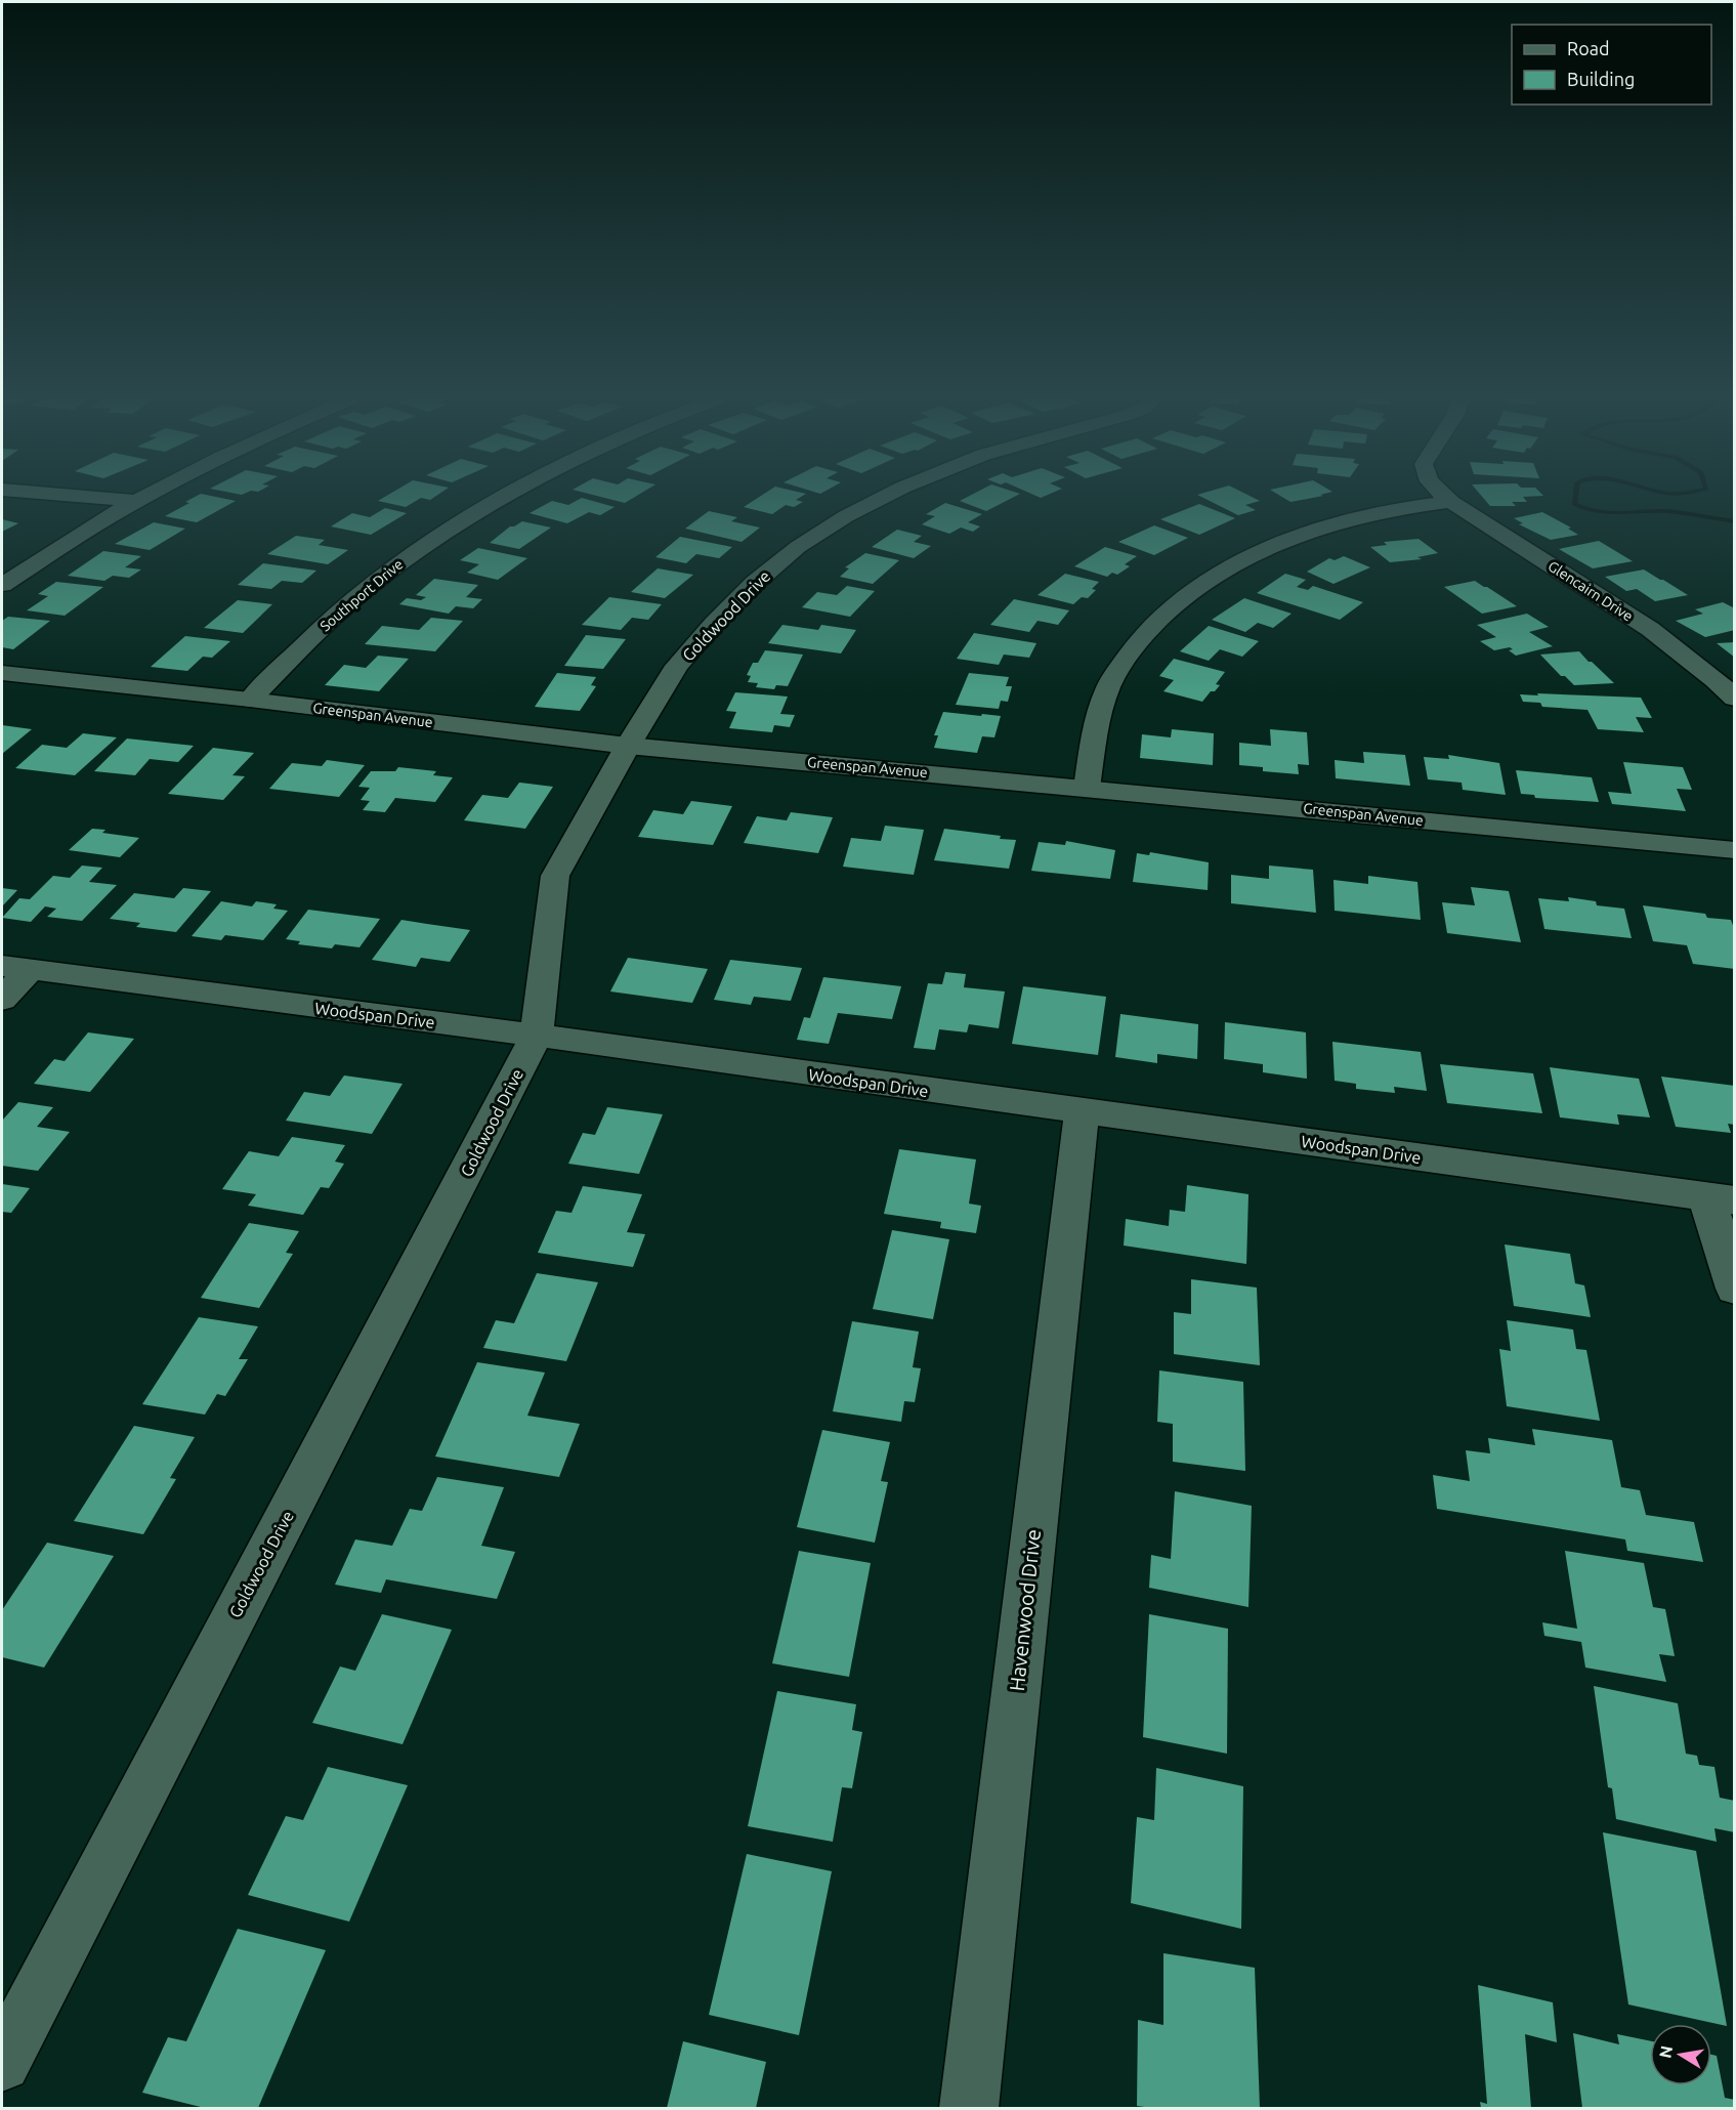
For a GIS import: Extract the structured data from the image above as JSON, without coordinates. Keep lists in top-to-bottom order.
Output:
{
  "streets": {
    "street": [
      "Glencairn Drive",
      "Southport Drive",
      "Goldwood Drive",
      "Greenspan Avenue",
      "Woodspan Drive",
      "Havenwood Drive"
    ]
  },
  "crossings": [
    ["Southport Drive", "Greenspan Avenue"],
    ["Goldwood Drive", "Greenspan Avenue"],
    ["Goldwood Drive", "Woodspan Drive"],
    ["Woodspan Drive", "Havenwood Drive"]
  ],
  "legend": ["Road", "Building"],
  "north": "left"
}
